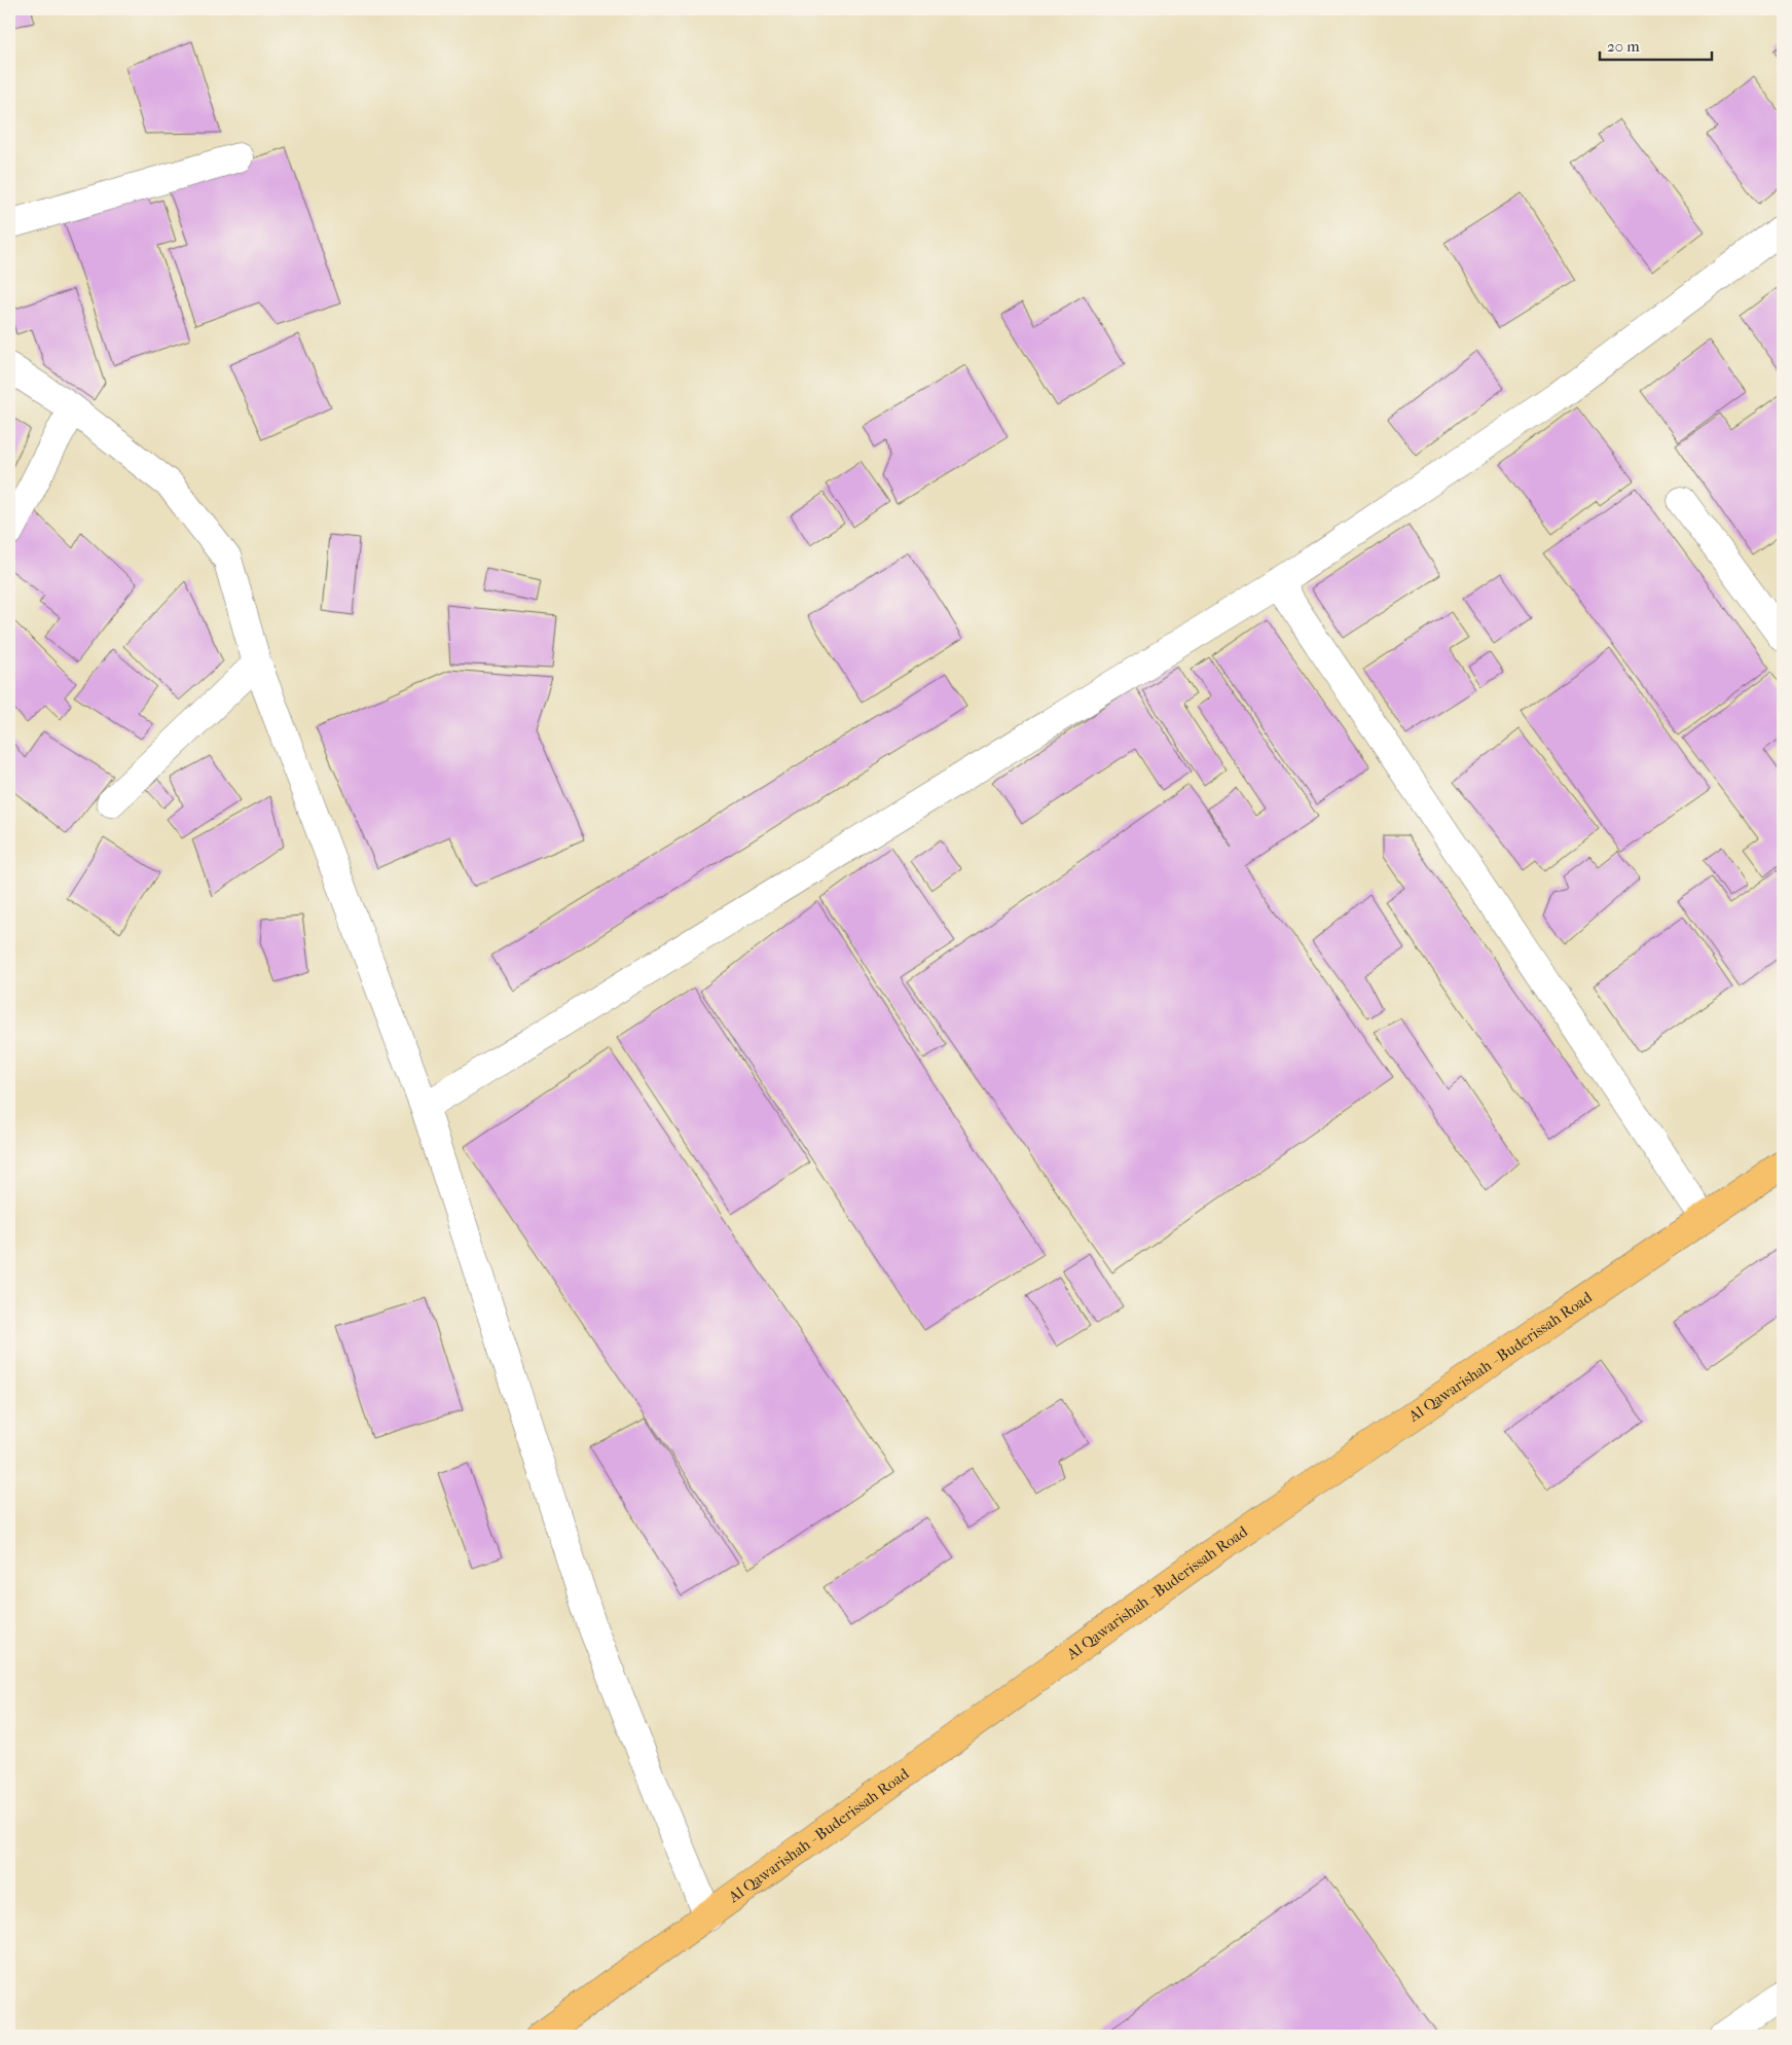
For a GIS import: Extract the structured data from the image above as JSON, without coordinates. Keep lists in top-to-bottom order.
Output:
{
  "streets": {
    "main road": ["Al Qawarishah - Buderissah Road"]
  },
  "scale_bar": "20 m"
}
